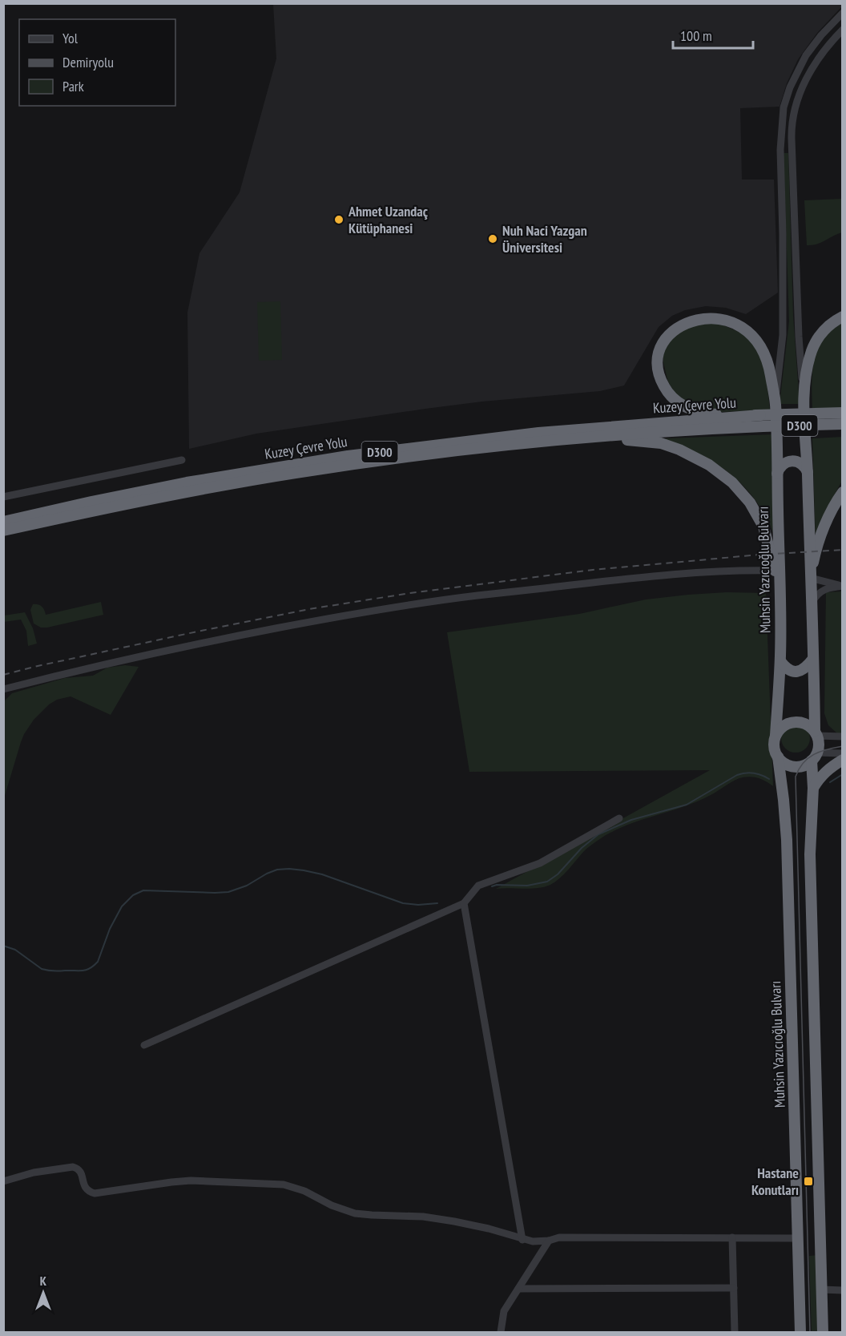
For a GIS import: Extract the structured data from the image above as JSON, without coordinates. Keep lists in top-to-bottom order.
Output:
{
  "streets": {
    "highway": ["Kuzey Çevre Yolu", "D300", "Muhsin Yazıcıoğlu Bulvarı"]
  },
  "crossings": [
    ["Kuzey Çevre Yolu", "D300"],
    ["Kuzey Çevre Yolu", "Muhsin Yazıcıoğlu Bulvarı"],
    ["D300", "Muhsin Yazıcıoğlu Bulvarı"]
  ],
  "places": {
    "other": ["Ahmet Uzandaç Kütüphanesi", "Nuh Naci Yazgan Üniversitesi"],
    "transit": ["Hastane Konutları"]
  },
  "legend": ["Yol", "Demiryolu", "Park"],
  "scale_bar": "100 m",
  "north": "top"
}
